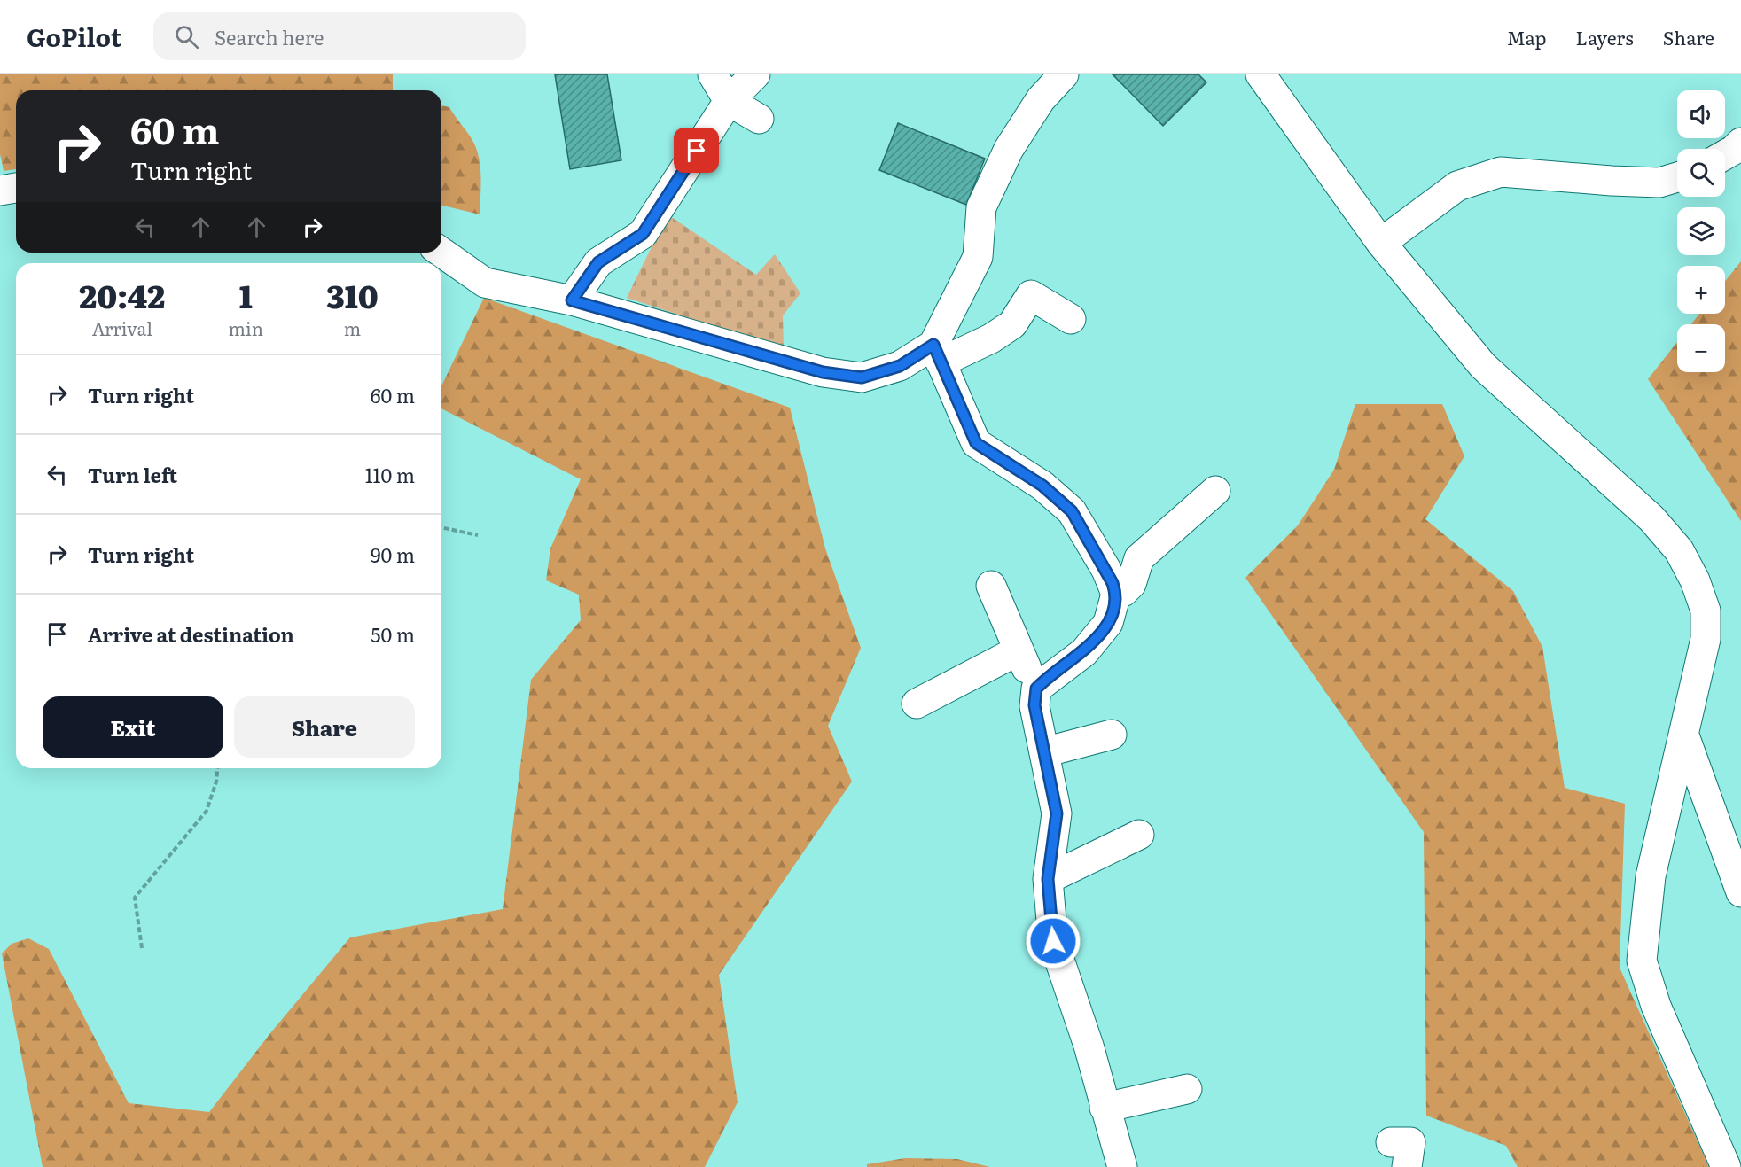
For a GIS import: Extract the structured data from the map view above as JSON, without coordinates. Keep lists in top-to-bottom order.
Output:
{
  "page": {
    "header": "GoPilot",
    "search": "Search here",
    "nav": ["Map", "Layers", "Share"],
    "map_buttons": ["+", "−"],
    "turn": ["60 m", "Turn right"],
    "eta": [
      "20:42",
      "Arrival",
      "1",
      "min",
      "310",
      "m"
    ],
    "list": [
      {
        "name": "Turn right",
        "value": "60 m"
      },
      {
        "name": "Turn left",
        "value": "110 m"
      },
      {
        "name": "Turn right",
        "value": "90 m"
      },
      {
        "name": "Arrive at destination",
        "value": "50 m"
      }
    ],
    "buttons": ["Exit", "Share"]
  }
}
